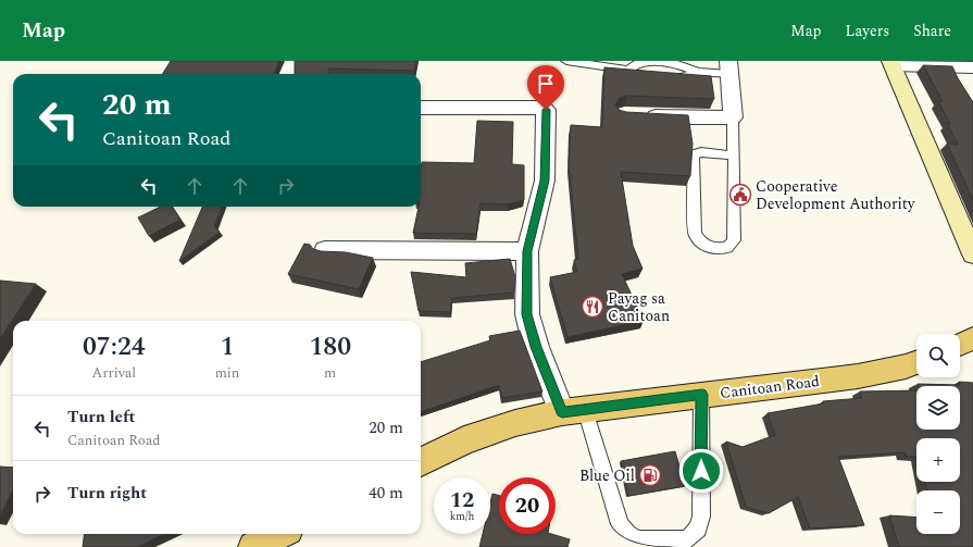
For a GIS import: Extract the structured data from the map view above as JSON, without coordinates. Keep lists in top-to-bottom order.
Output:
{
  "streets": {
    "main road": ["Canitoan Road"]
  },
  "places": {
    "public building": ["Cooperative Development Authority"],
    "restaurant": ["Payag sa Canitoan"],
    "fuel station": ["Blue Oil"]
  },
  "page": {
    "header": "Map",
    "nav": ["Map", "Layers", "Share"],
    "turn": ["20 m", "Canitoan Road"],
    "eta": [
      "07:24",
      "Arrival",
      "1",
      "min",
      "180",
      "m"
    ],
    "map_buttons": ["+", "−"],
    "list": [
      {
        "name": "Turn left",
        "note": "Canitoan Road",
        "value": "20 m"
      },
      {
        "name": "Turn right",
        "value": "40 m"
      }
    ],
    "speed": "12 km/h",
    "limit": "20"
  }
}
